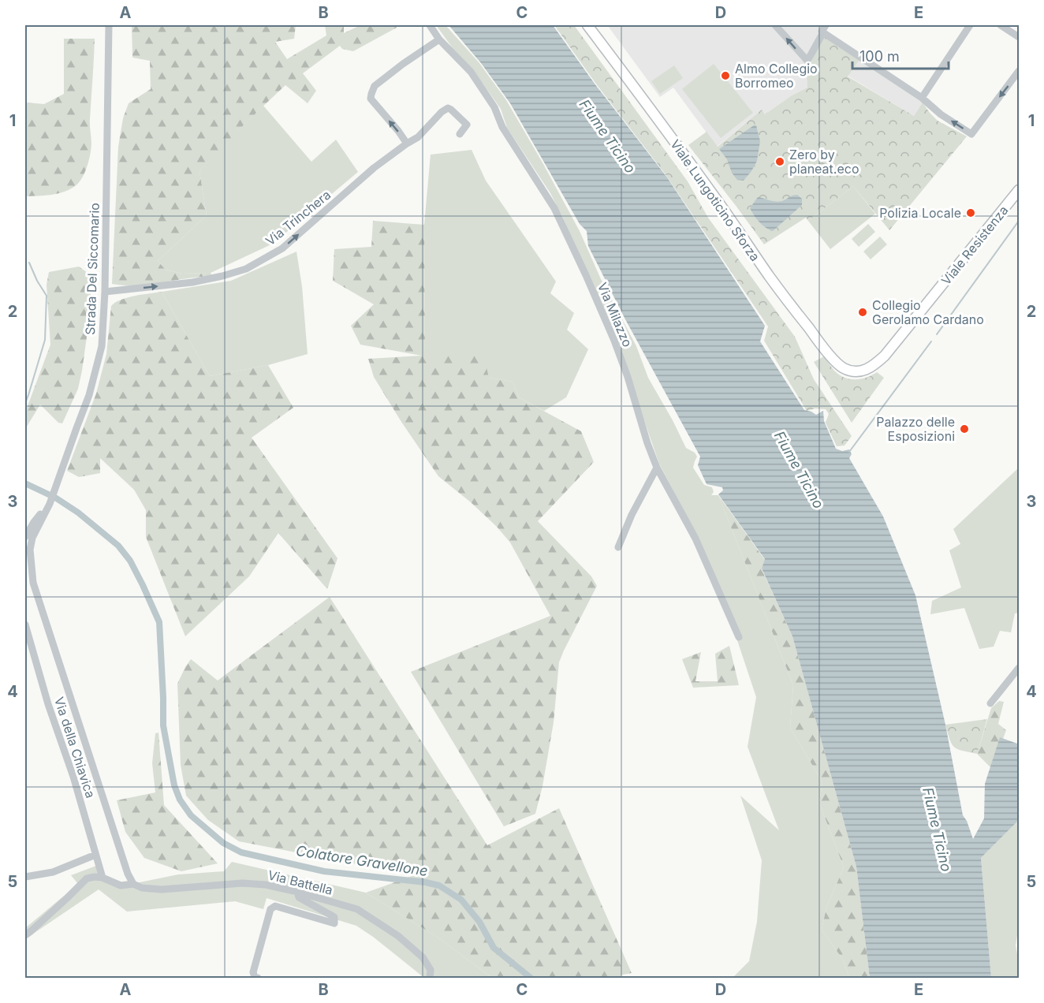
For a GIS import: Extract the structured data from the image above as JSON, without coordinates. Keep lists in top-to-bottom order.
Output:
{
  "streets": {
    "main road": ["Viale Lungoticino Sforza", "Viale Resistenza"],
    "street": [
      "Via Trinchera",
      "Strada Del Siccomario",
      "Via Milazzo",
      "Via della Chiavica",
      "Via Battella"
    ]
  },
  "crossings": [
    ["Viale Lungoticino Sforza", "Viale Resistenza"],
    ["Via Trinchera", "Strada Del Siccomario"],
    ["Via della Chiavica", "Via Battella"]
  ],
  "one_way": ["Via Trinchera"],
  "water": ["Fiume Ticino", "Colatore Gravellone"],
  "places": [
    "Almo Collegio Borromeo",
    "Zero by planeat.eco",
    "Polizia Locale",
    "Collegio Gerolamo Cardano",
    "Palazzo delle Esposizioni"
  ],
  "scale_bar": "100 m",
  "grid": {
    "columns": [
      "A",
      "B",
      "C",
      "D",
      "E"
    ],
    "rows": [
      "1",
      "2",
      "3",
      "4",
      "5"
    ]
  }
}
